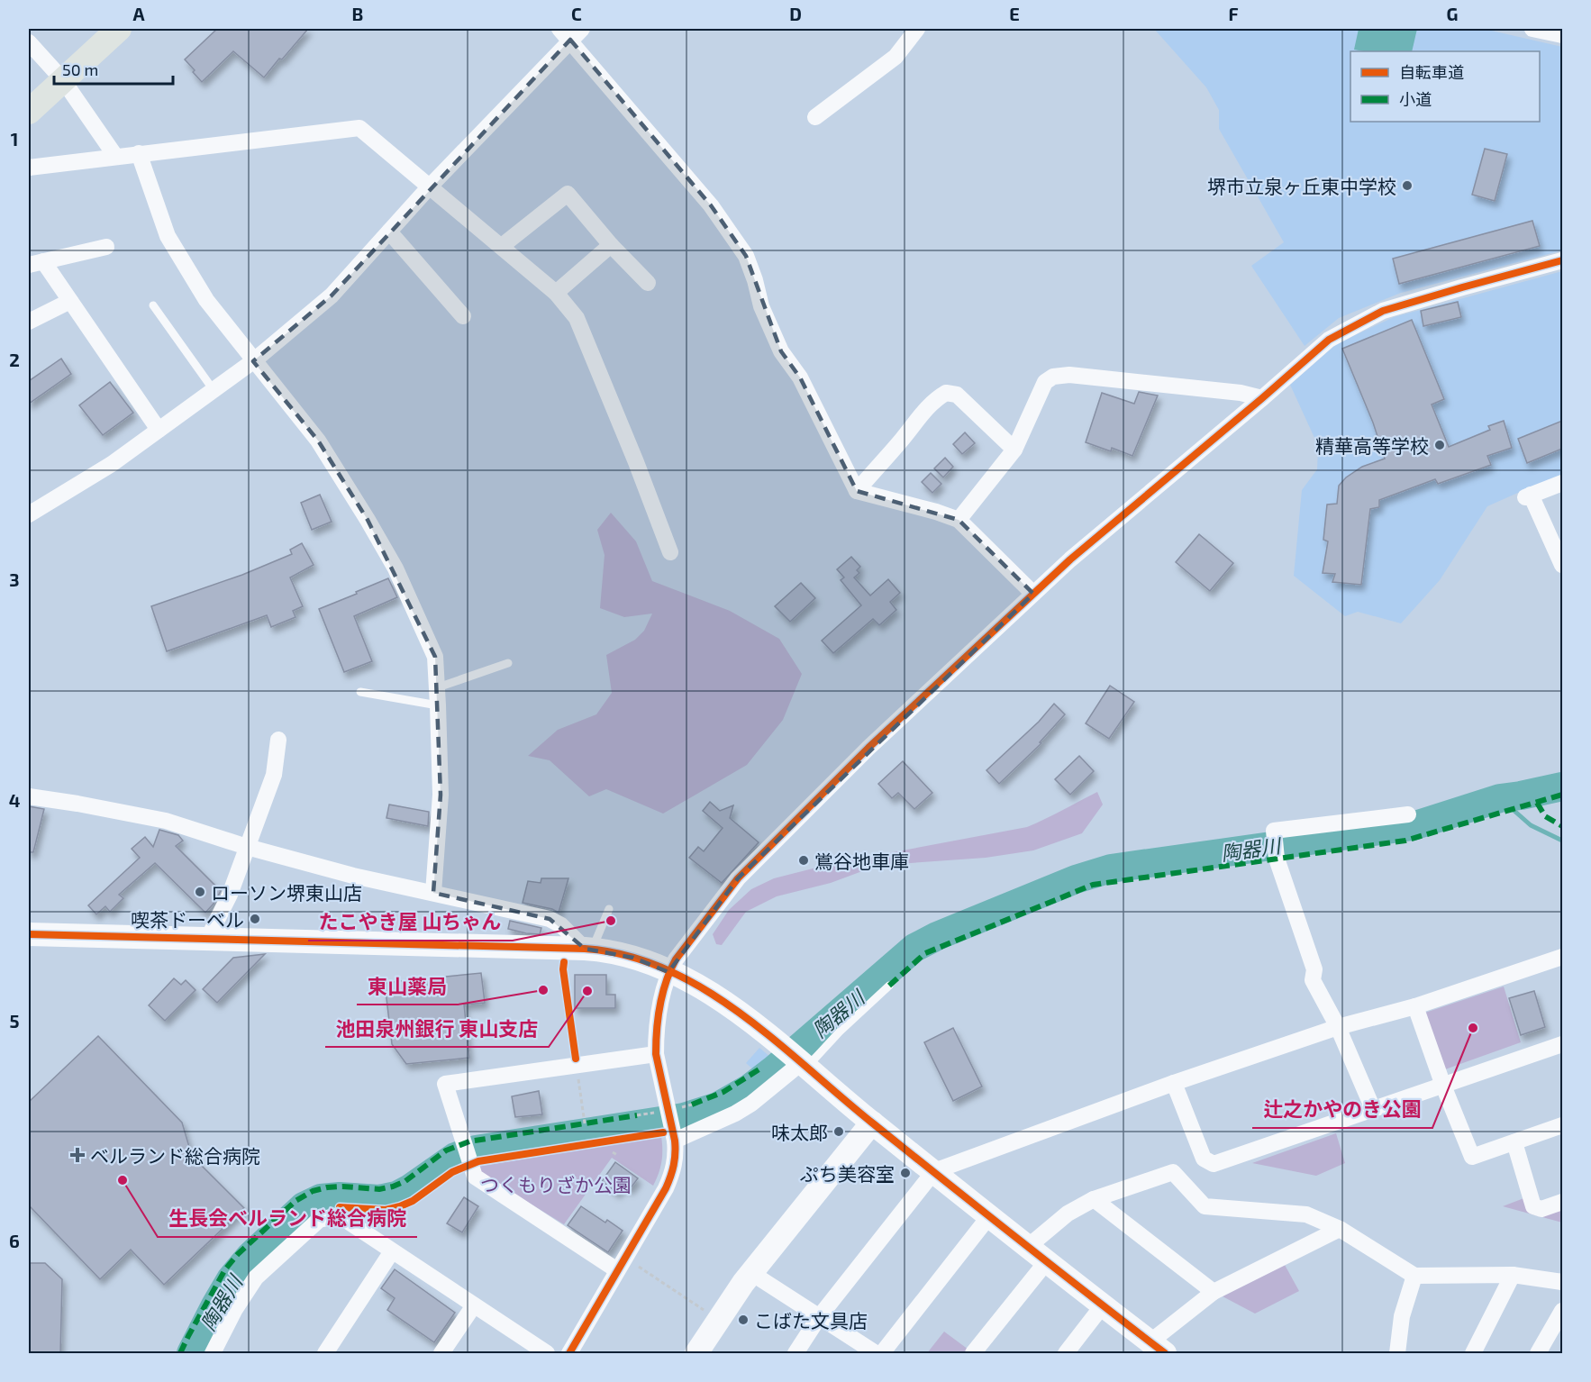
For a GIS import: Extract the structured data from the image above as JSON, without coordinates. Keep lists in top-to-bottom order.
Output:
{
  "water": ["陶器川"],
  "parks": ["つくもりざか公園"],
  "places": {
    "other": [
      "堺市立泉ヶ丘東中学校",
      "精華高等学校",
      "鴬谷地車庫",
      "ローソン堺東山店",
      "喫茶ドーベル",
      "たこやき屋 山ちゃん",
      "東山薬局",
      "池田泉州銀行 東山支店",
      "辻之かやのき公園",
      "味太郎",
      "ぷち美容室",
      "生長会ベルランド総合病院",
      "こばた文具店"
    ],
    "health": ["ベルランド総合病院"]
  },
  "legend": ["自転車道", "小道"],
  "scale_bar": "50 m",
  "grid": {
    "columns": [
      "A",
      "B",
      "C",
      "D",
      "E",
      "F",
      "G"
    ],
    "rows": [
      "1",
      "2",
      "3",
      "4",
      "5",
      "6"
    ]
  }
}
